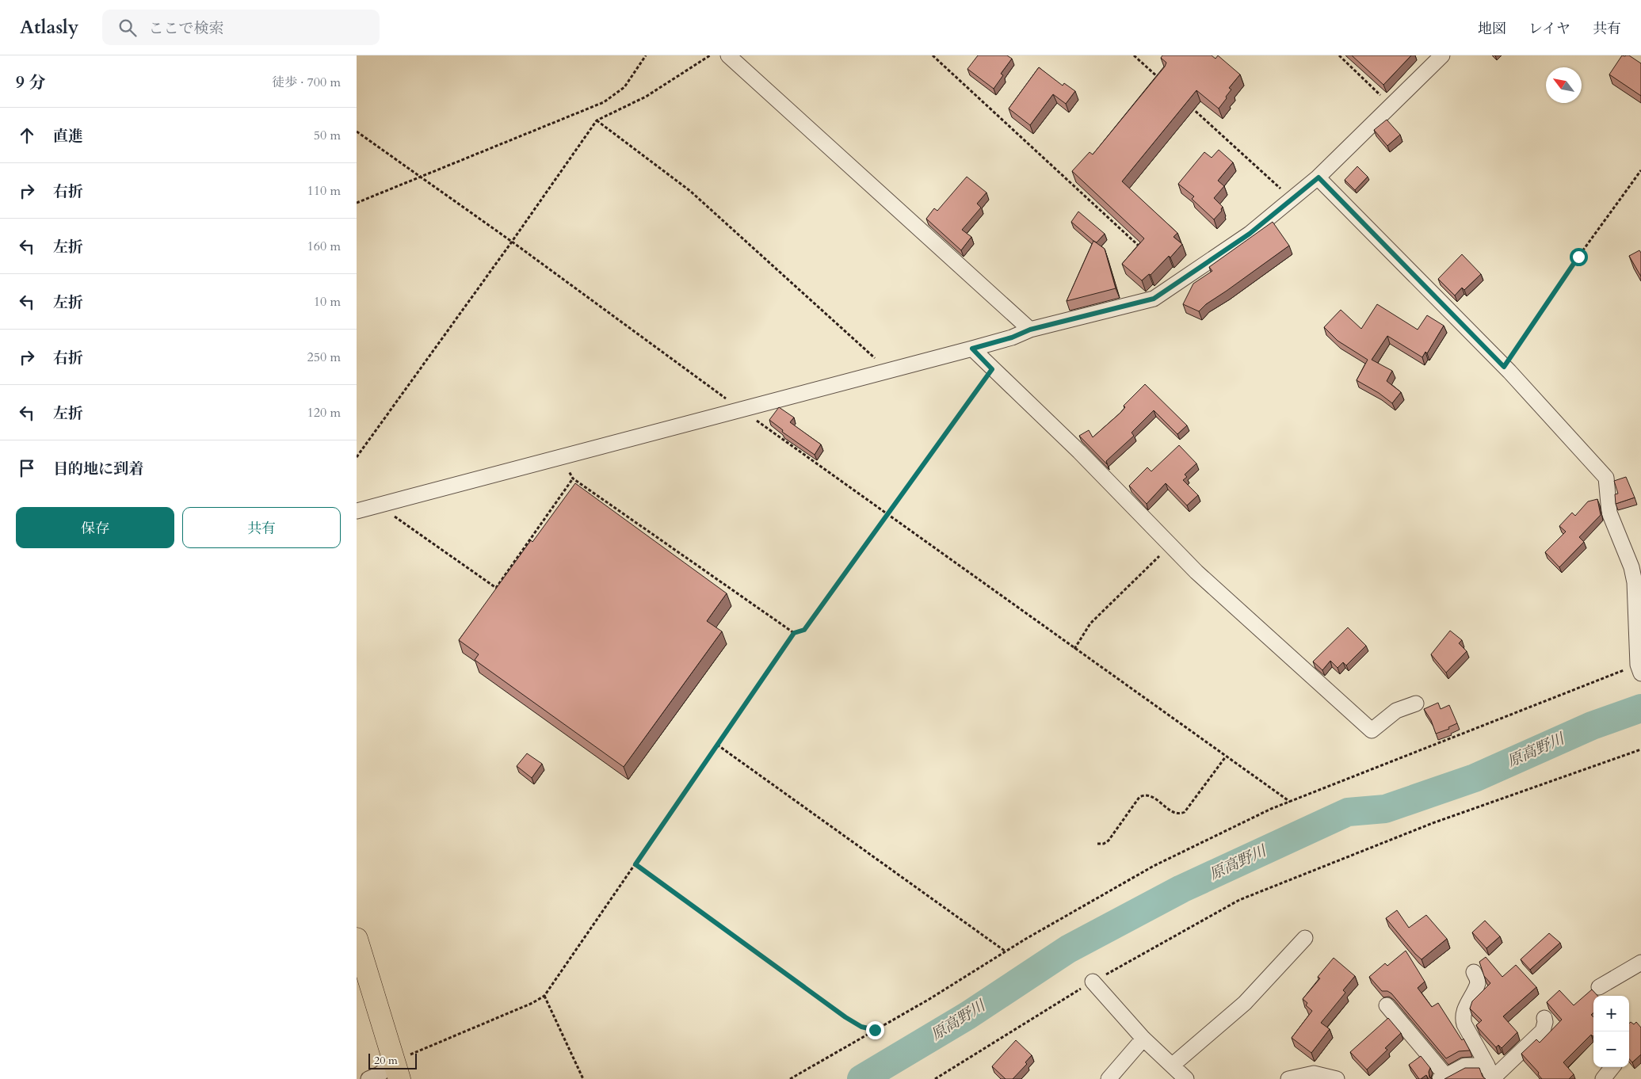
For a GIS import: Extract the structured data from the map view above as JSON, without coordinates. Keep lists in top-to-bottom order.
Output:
{
  "water": ["原高野川"],
  "scale_bar": "20 m",
  "north": "top left",
  "page": {
    "header": "Atlasly",
    "search": "ここで検索",
    "nav": ["地図", "レイヤ", "共有"],
    "heading": ["9 分", "徒歩 · 700 m"],
    "list": [
      ["直進", "50 m"],
      ["右折", "110 m"],
      ["左折", "160 m"],
      ["左折", "10 m"],
      ["右折", "250 m"],
      ["左折", "120 m"],
      "目的地に到着"
    ],
    "buttons": ["保存", "共有"],
    "map_buttons": ["+", "−"],
    "scale": "20 m"
  }
}
